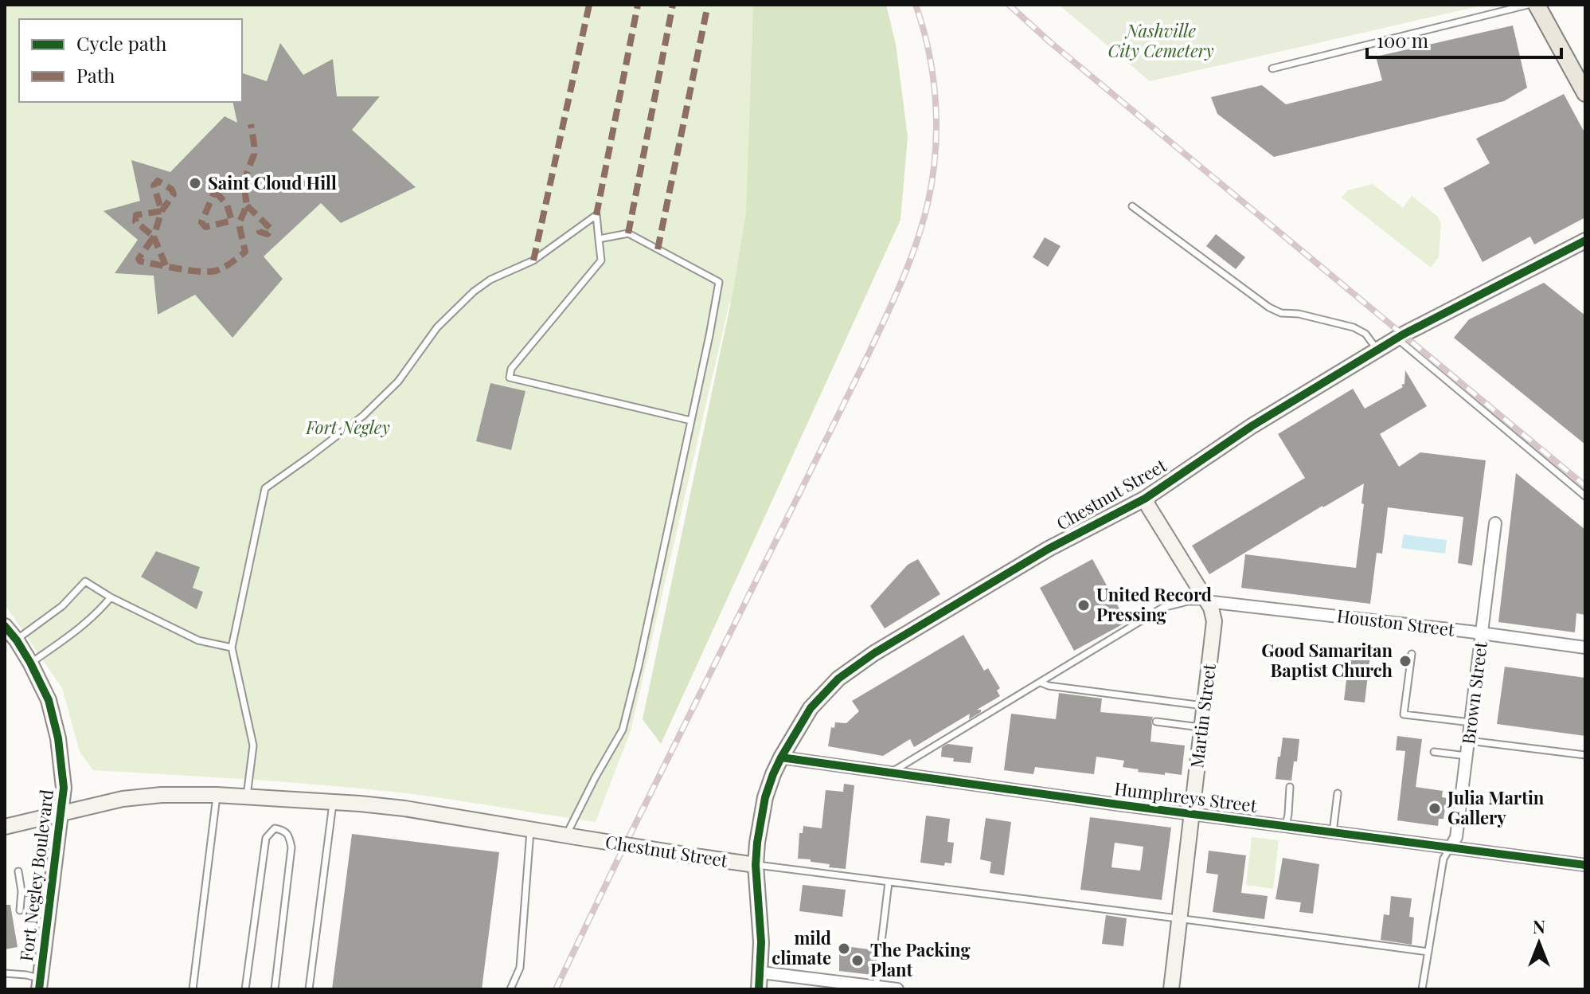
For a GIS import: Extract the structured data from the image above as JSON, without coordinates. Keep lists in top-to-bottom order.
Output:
{
  "streets": {
    "street": [
      "Chestnut Street",
      "Houston Street",
      "Brown Street",
      "Martin Street",
      "Humphreys Street",
      "Fort Negley Boulevard"
    ]
  },
  "crossings": [
    ["Chestnut Street", "Martin Street"],
    ["Chestnut Street", "Humphreys Street"],
    ["Chestnut Street", "Fort Negley Boulevard"],
    ["Houston Street", "Brown Street"],
    ["Houston Street", "Martin Street"],
    ["Brown Street", "Humphreys Street"],
    ["Martin Street", "Humphreys Street"]
  ],
  "parks": ["Nashville City Cemetery", "Fort Negley"],
  "places": [
    "Saint Cloud Hill",
    "United Record Pressing",
    "Good Samaritan Baptist Church",
    "Julia Martin Gallery",
    "mild climate",
    "The Packing Plant"
  ],
  "legend": ["Cycle path", "Path"],
  "scale_bar": "100 m",
  "north": "top"
}
